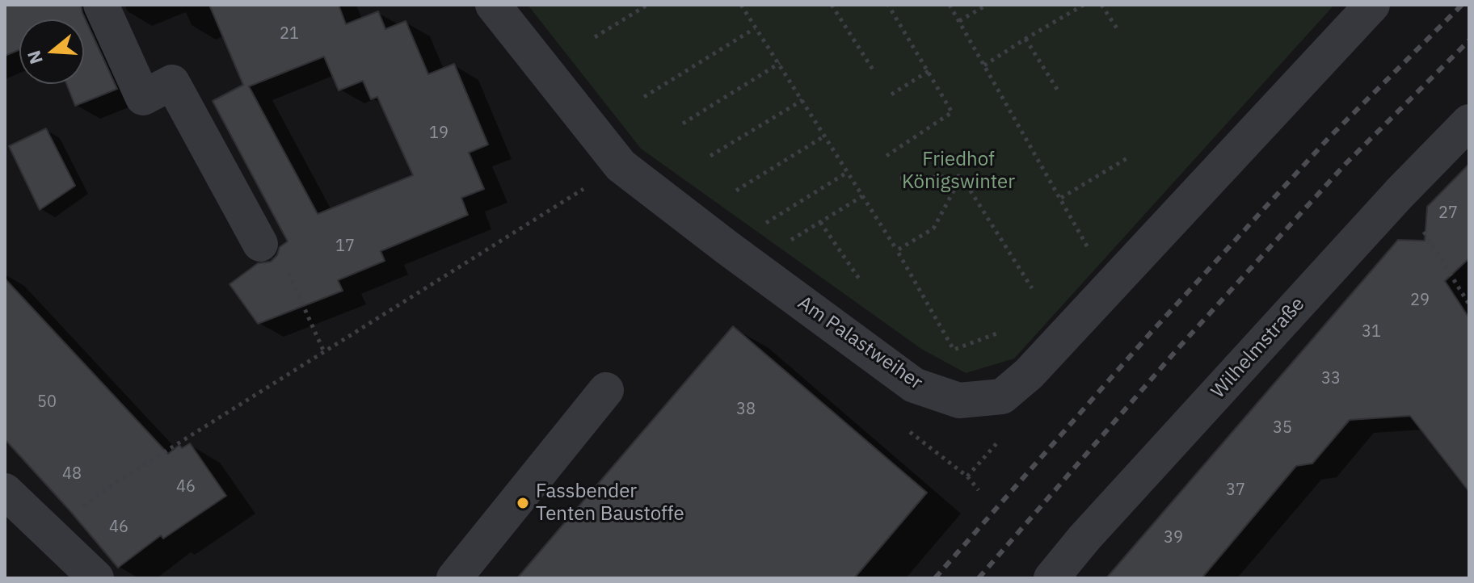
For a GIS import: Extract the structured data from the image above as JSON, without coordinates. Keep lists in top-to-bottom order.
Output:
{
  "streets": {
    "street": ["Am Palastweiher", "Wilhelmstraße"]
  },
  "parks": ["Friedhof Königswinter"],
  "places": ["Fassbender Tenten Baustoffe"],
  "house_numbers": [
    "21",
    "19",
    "27",
    "17",
    "29",
    "31",
    "33",
    "50",
    "38",
    "35",
    "48",
    "46",
    "37",
    "46",
    "39"
  ],
  "north": "left"
}
